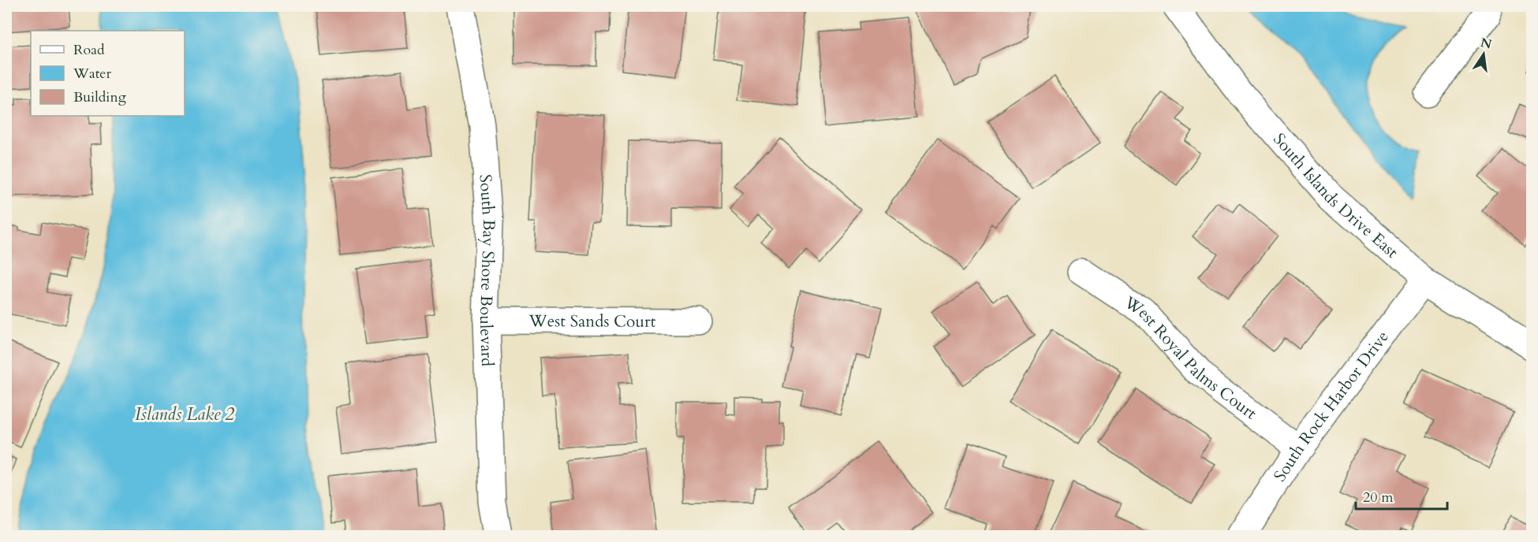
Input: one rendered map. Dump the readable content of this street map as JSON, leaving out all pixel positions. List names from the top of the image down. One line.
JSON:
{"streets":{"street":["South Islands Drive East","South Bay Shore Boulevard","West Sands Court","West Royal Palms Court","South Rock Harbor Drive"]},"crossings":[["South Islands Drive East","South Rock Harbor Drive"],["South Bay Shore Boulevard","West Sands Court"],["West Royal Palms Court","South Rock Harbor Drive"]],"water":["Islands Lake 2"],"legend":["Road","Water","Building"],"scale_bar":"20 m","north":"top"}
